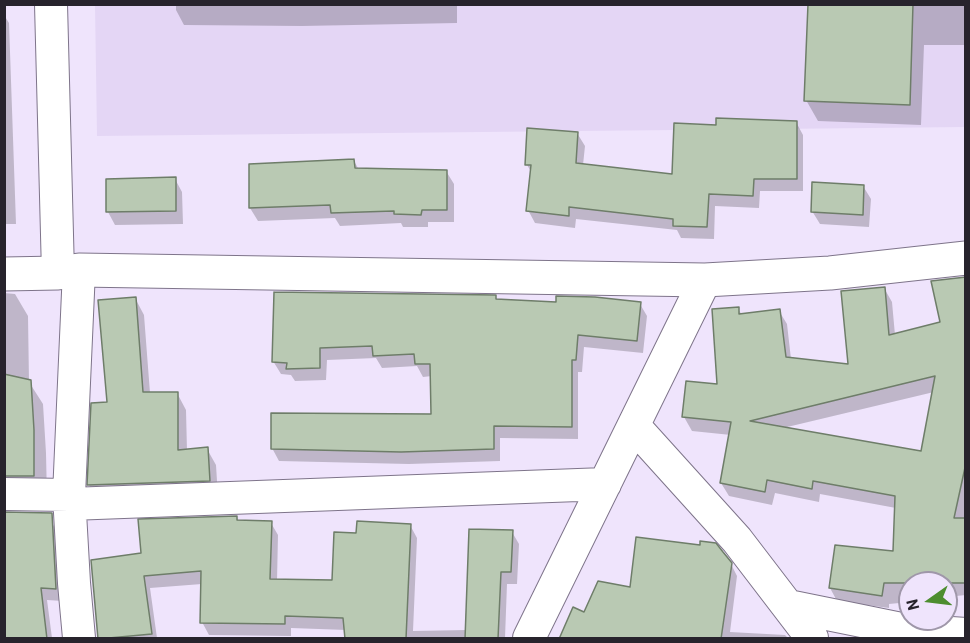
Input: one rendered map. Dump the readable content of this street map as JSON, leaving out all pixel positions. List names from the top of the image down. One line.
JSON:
{"north":"left"}
